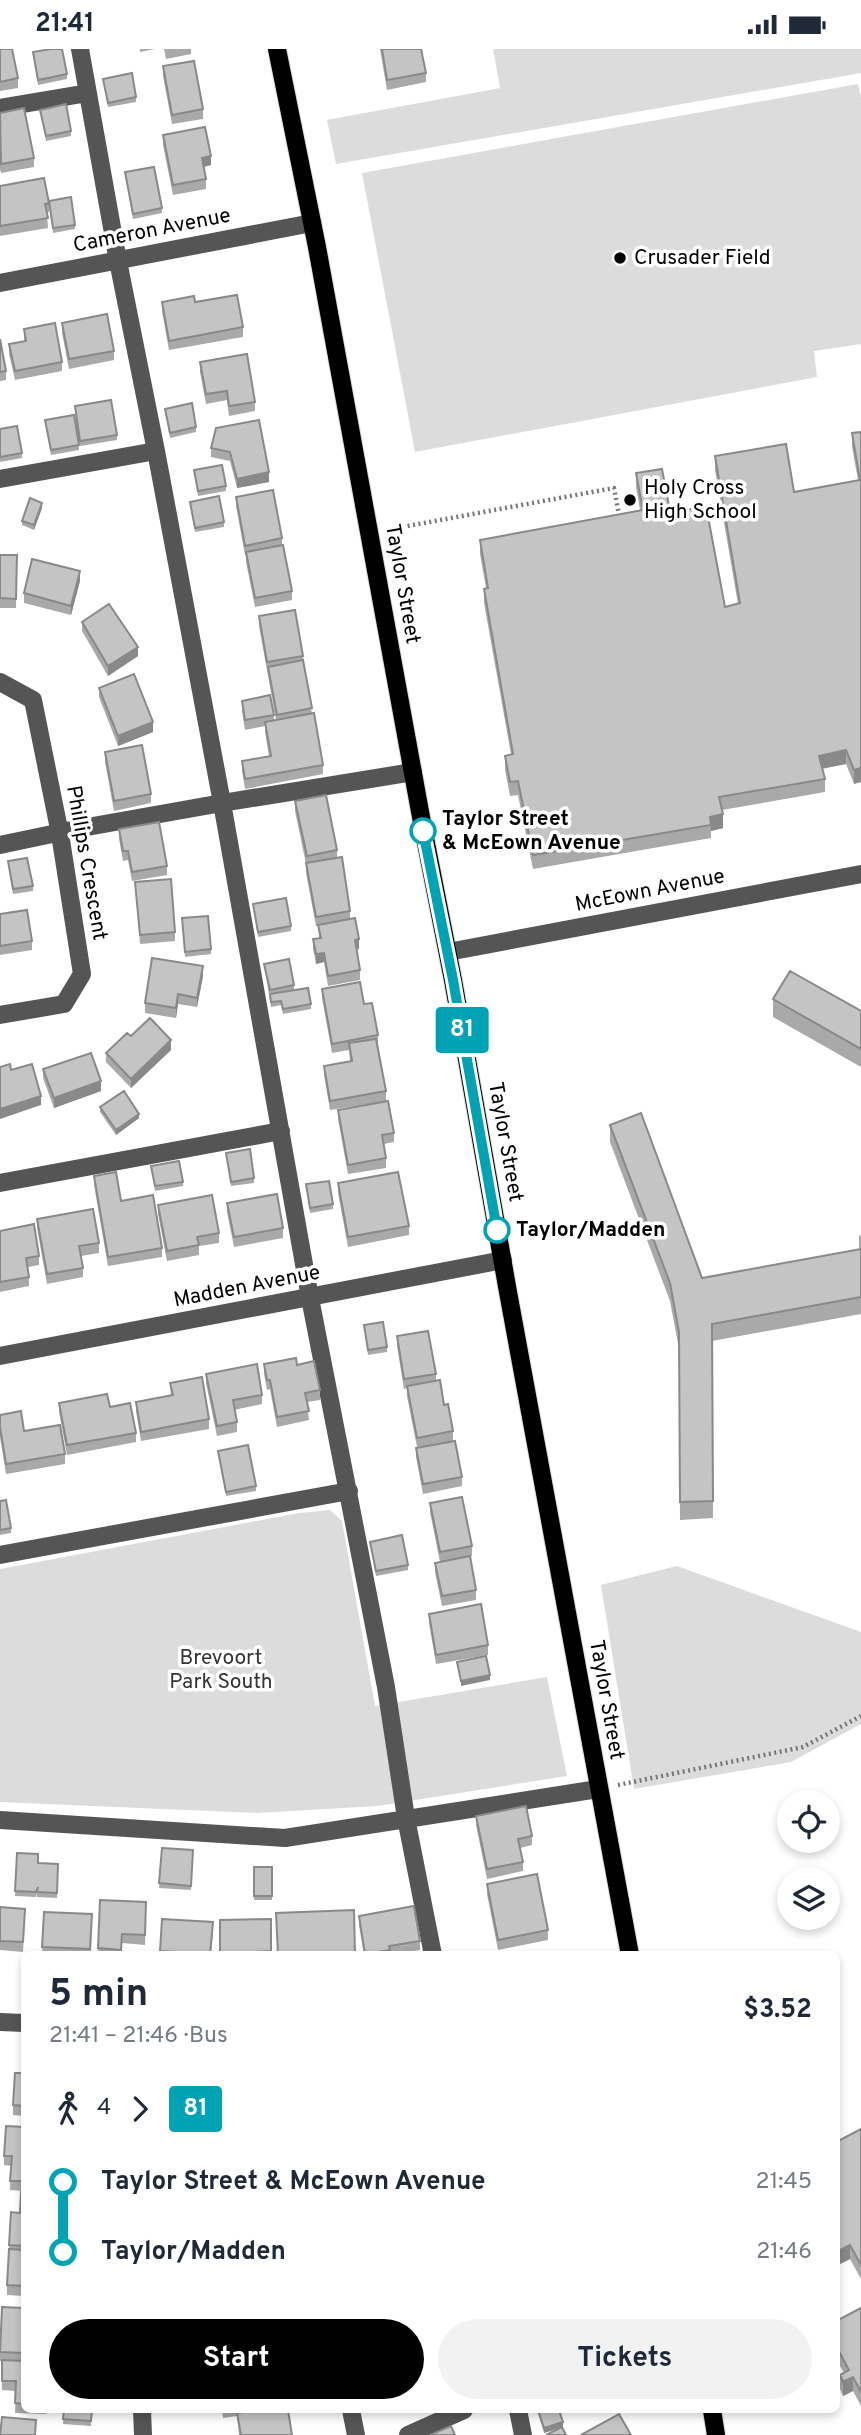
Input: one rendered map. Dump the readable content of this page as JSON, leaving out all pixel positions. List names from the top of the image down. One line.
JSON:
{"streets":{"main road":["Taylor Street"],"street":["Cameron Avenue","Phillips Crescent","McEown Avenue","Madden Avenue"]},"crossings":[["Cameron Avenue","Taylor Street"],["Taylor Street","McEown Avenue"],["Taylor Street","Madden Avenue"]],"parks":["Brevoort Park South"],"places":["Crusader Field","Holy Cross High School","Taylor Street & McEown Avenue","Taylor/Madden"],"lines":["bus line 81"],"page":{"status":"21:41","on_map":"81","heading":["5 min","21:41 – 21:46 · Bus","$3.52"],"legs":["4","81"],"list":[{"name":"Taylor Street & McEown Avenue","value":"21:45"},{"name":"Taylor/Madden","value":"21:46"}],"buttons":["Start","Tickets"]}}
